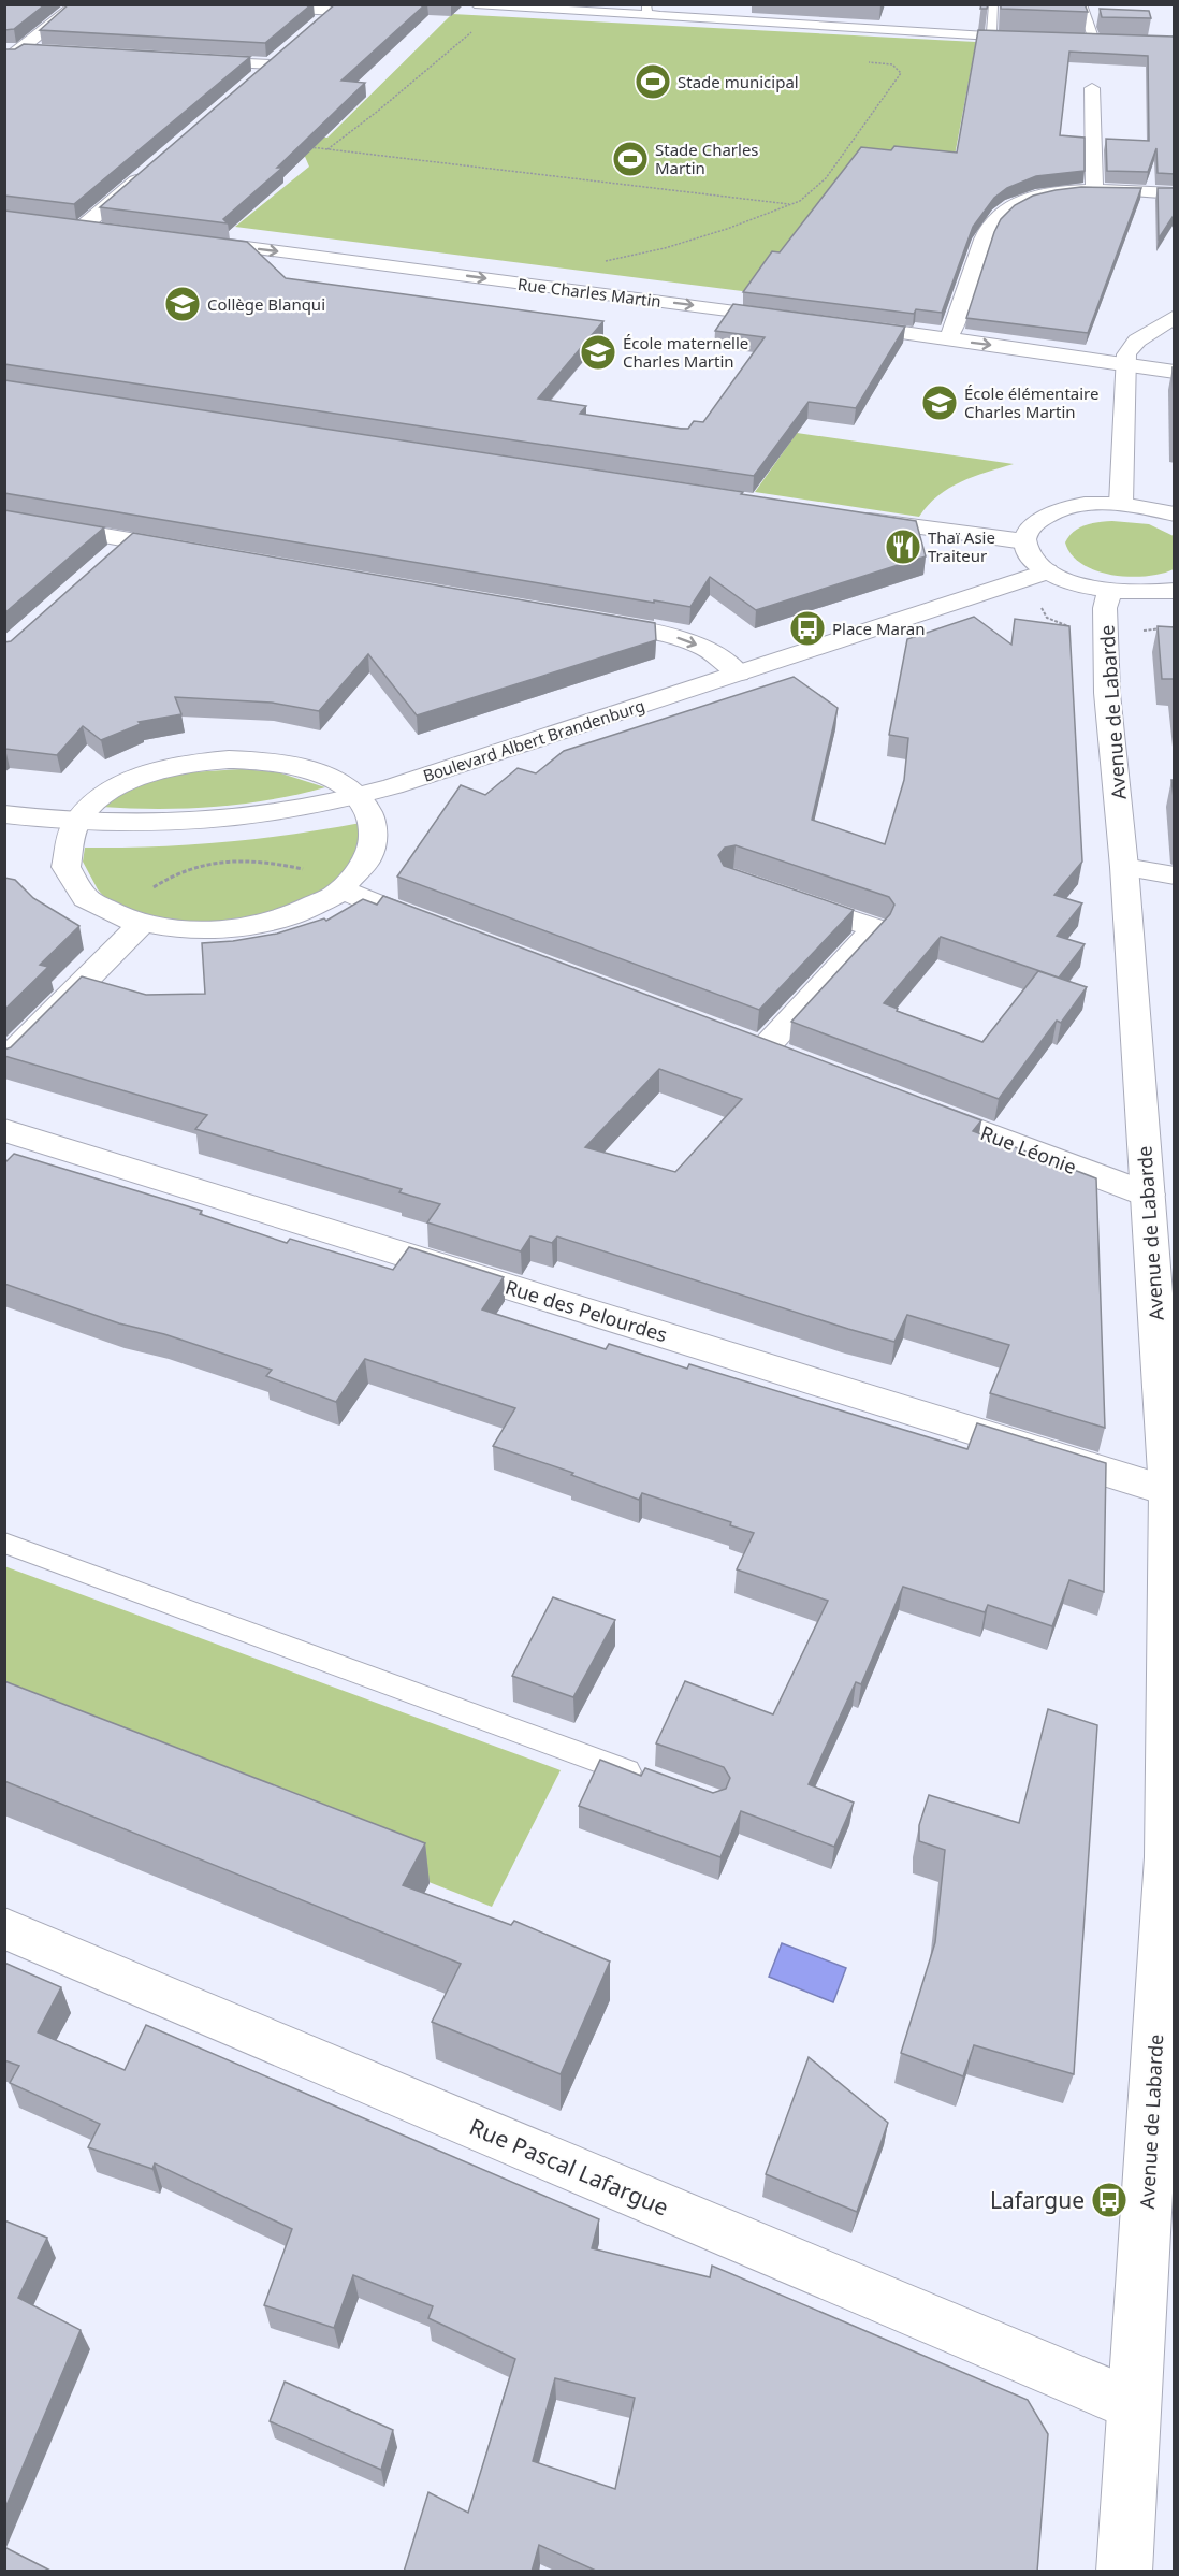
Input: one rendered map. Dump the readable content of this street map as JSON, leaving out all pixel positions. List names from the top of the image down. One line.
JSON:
{"streets":{"street":["Rue Charles Martin","Avenue de Labarde","Boulevard Albert Brandenburg","Rue Léonie","Rue des Pelourdes","Rue Pascal Lafargue"]},"crossings":[["Avenue de Labarde","Rue Léonie"],["Avenue de Labarde","Rue des Pelourdes"],["Avenue de Labarde","Rue Pascal Lafargue"]],"one_way":["Rue Charles Martin"],"places":{"sports":["Stade municipal","Stade Charles Martin"],"school or university":["Collège Blanqui","École maternelle Charles Martin","École élémentaire Charles Martin"],"restaurant":["Thaï Asie Traiteur"],"bus stop":["Place Maran","Lafargue"]}}
